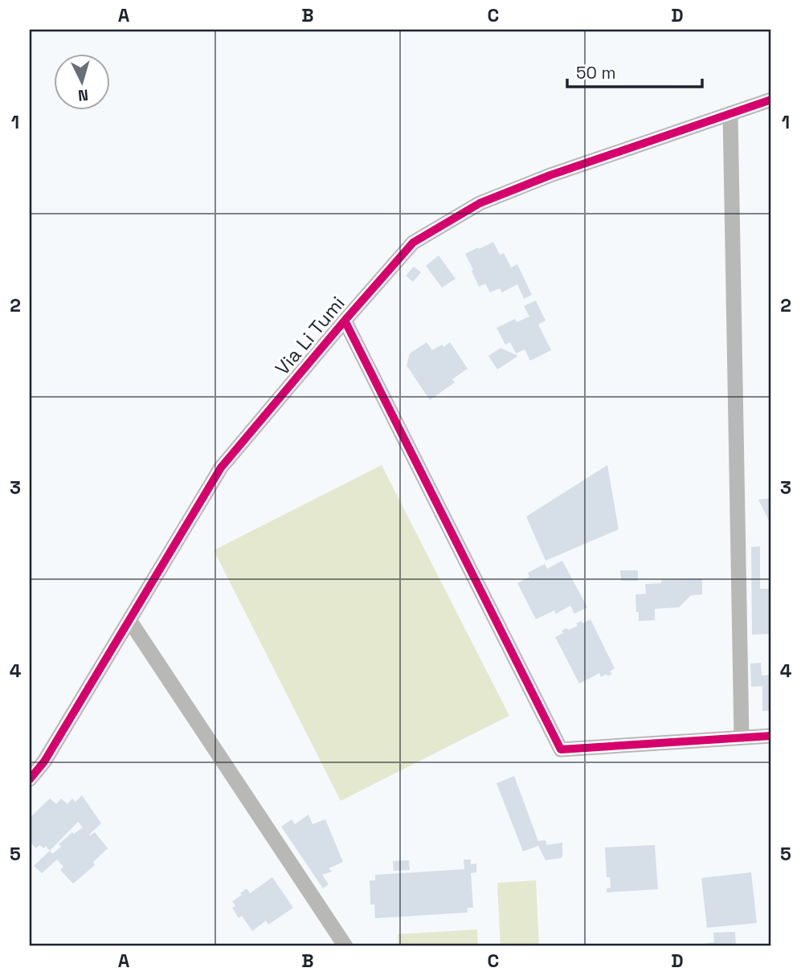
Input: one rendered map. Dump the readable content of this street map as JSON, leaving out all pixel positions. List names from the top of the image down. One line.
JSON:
{"streets":{"street":["Via Li Tumi"]},"scale_bar":"50 m","north":"bottom","grid":{"columns":["A","B","C","D"],"rows":["1","2","3","4","5"]}}
